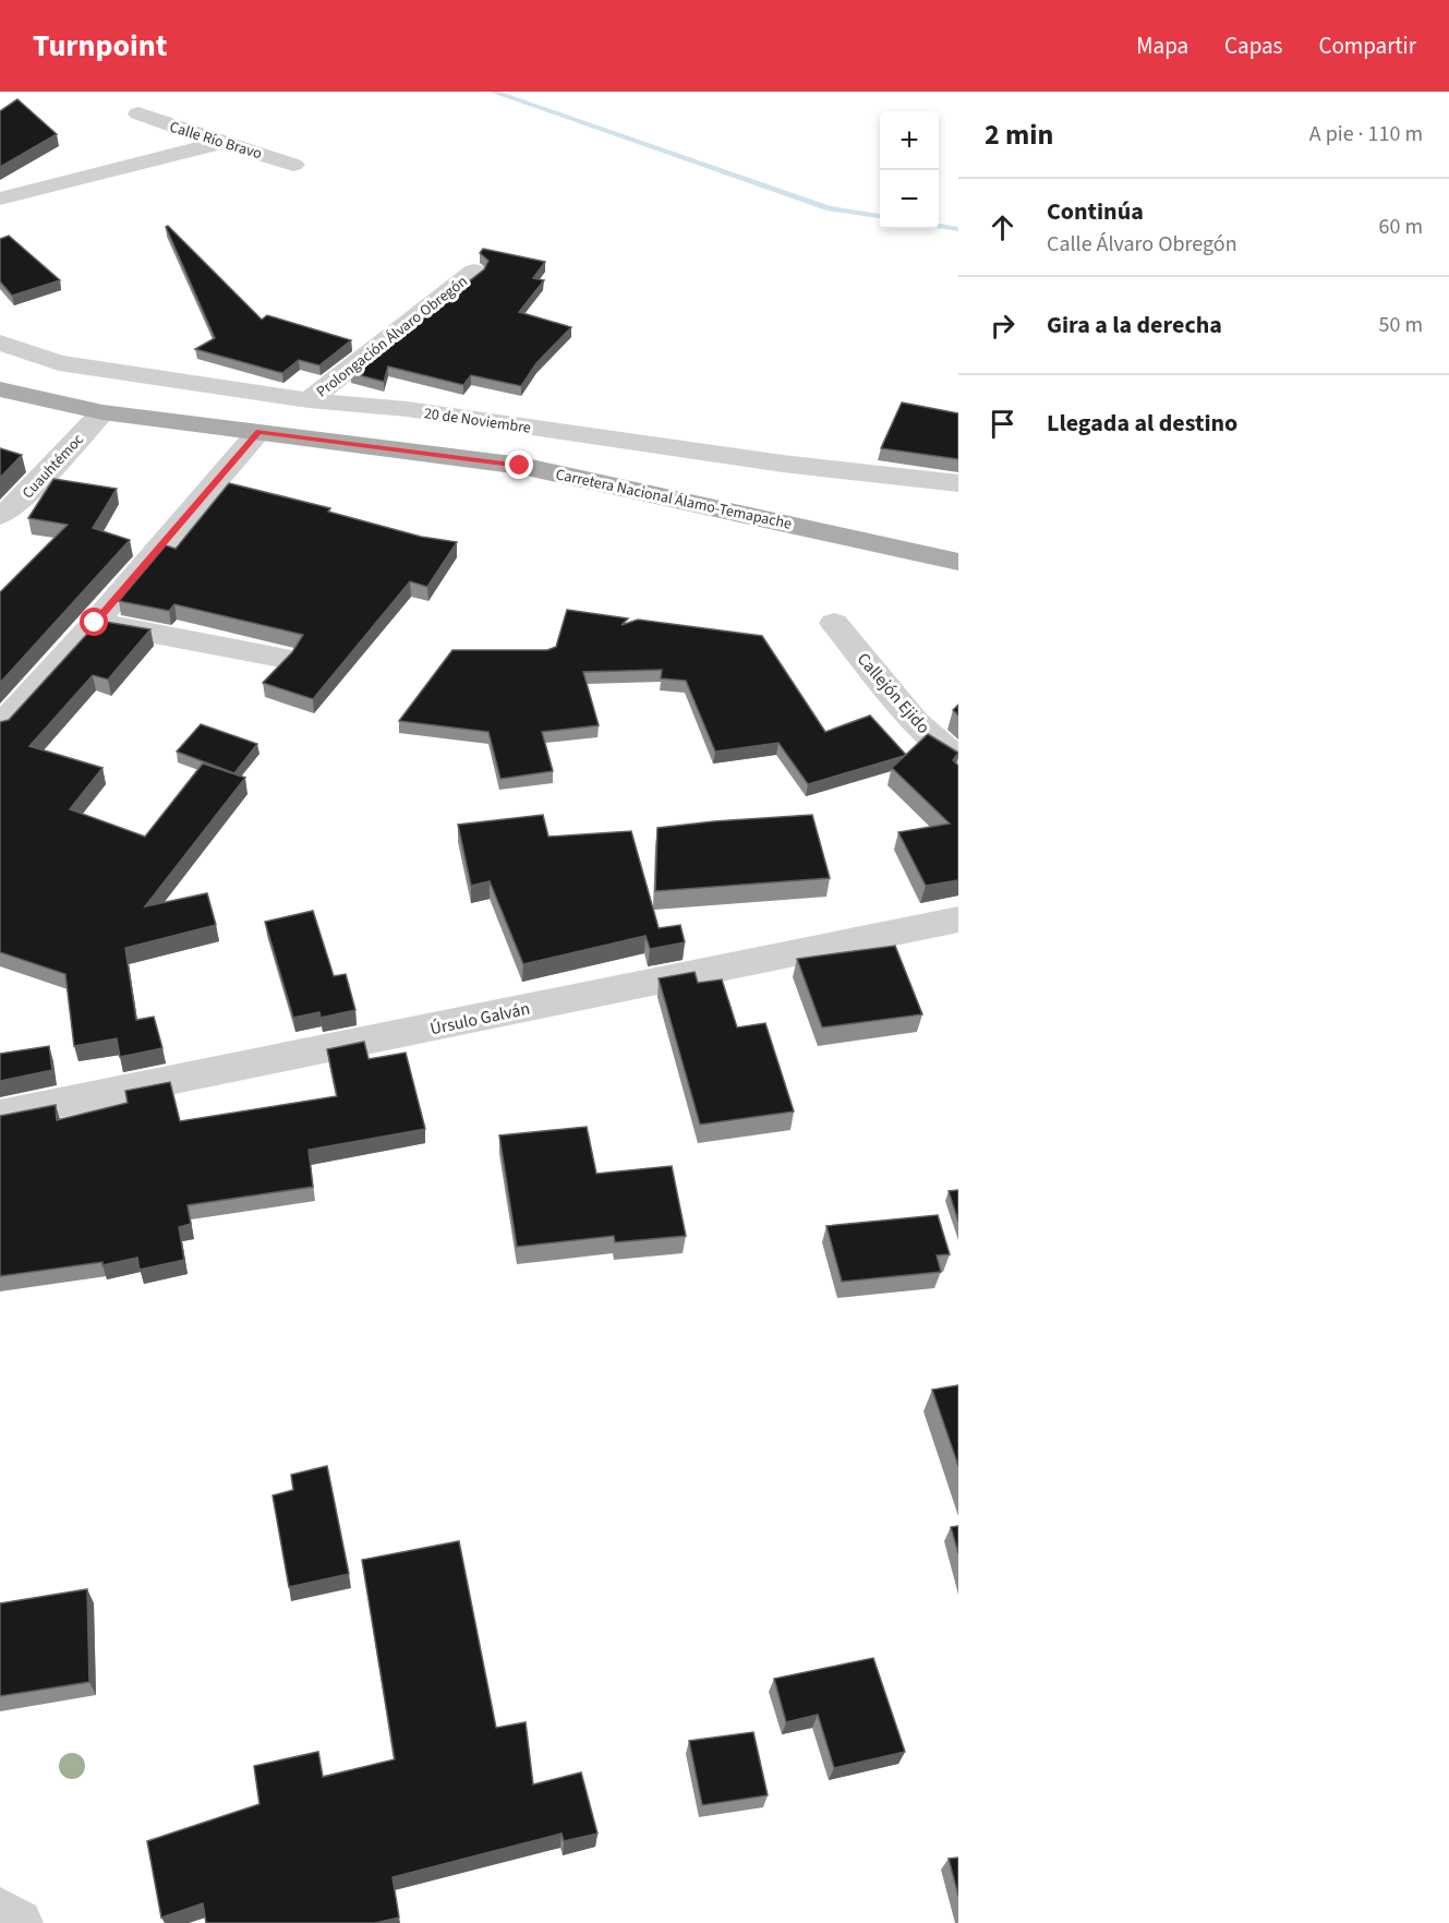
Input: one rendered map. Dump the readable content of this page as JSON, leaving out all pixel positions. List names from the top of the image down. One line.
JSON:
{"streets":{"main road":["Carretera Nacional Álamo-Temapache"],"street":["Calle Río Bravo","Prolongación Álvaro Obregón","20 de Noviembre","Cuauhtémoc","Callejón Ejido","Úrsulo Galván"]},"crossings":[["Prolongación Álvaro Obregón","20 de Noviembre"],["Cuauhtémoc","Carretera Nacional Álamo-Temapache"]],"page":{"header":"Turnpoint","nav":["Mapa","Capas","Compartir"],"heading":["2 min","A pie · 110 m"],"map_buttons":["+","−"],"list":[["Continúa","Calle Álvaro Obregón","60 m"],["Gira a la derecha","50 m"],"Llegada al destino"]}}
